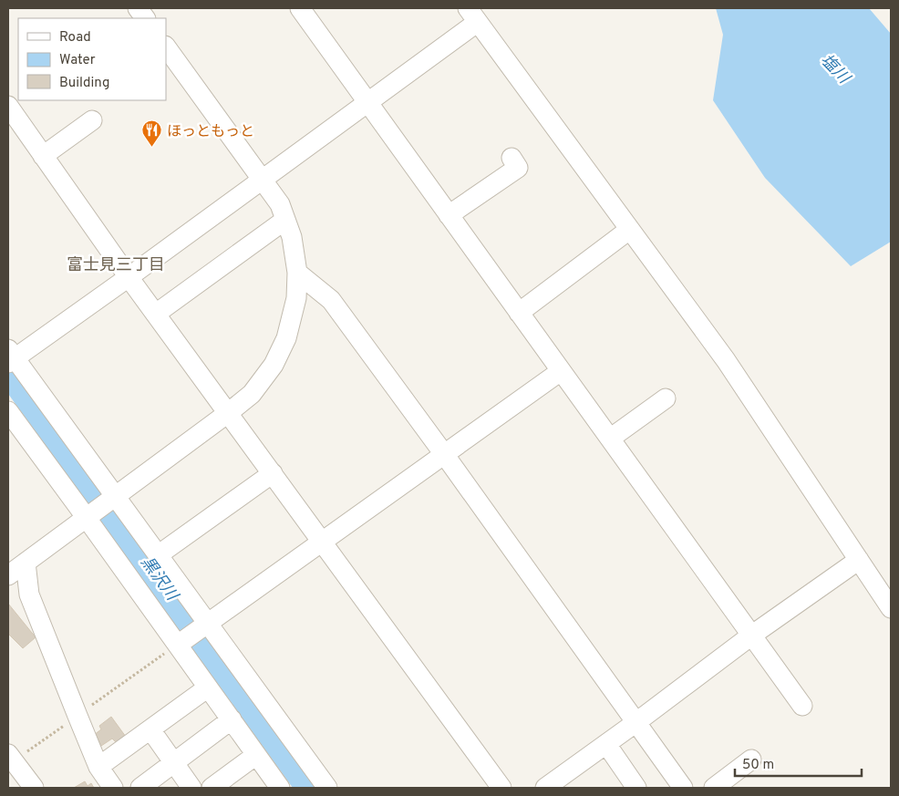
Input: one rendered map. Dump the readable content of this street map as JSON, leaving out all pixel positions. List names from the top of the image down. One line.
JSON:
{"districts":["富士見三丁目"],"water":["塩川","黒沢川"],"places":{"restaurant":["ほっともっと"]},"legend":["Road","Water","Building"],"scale_bar":"50 m"}
